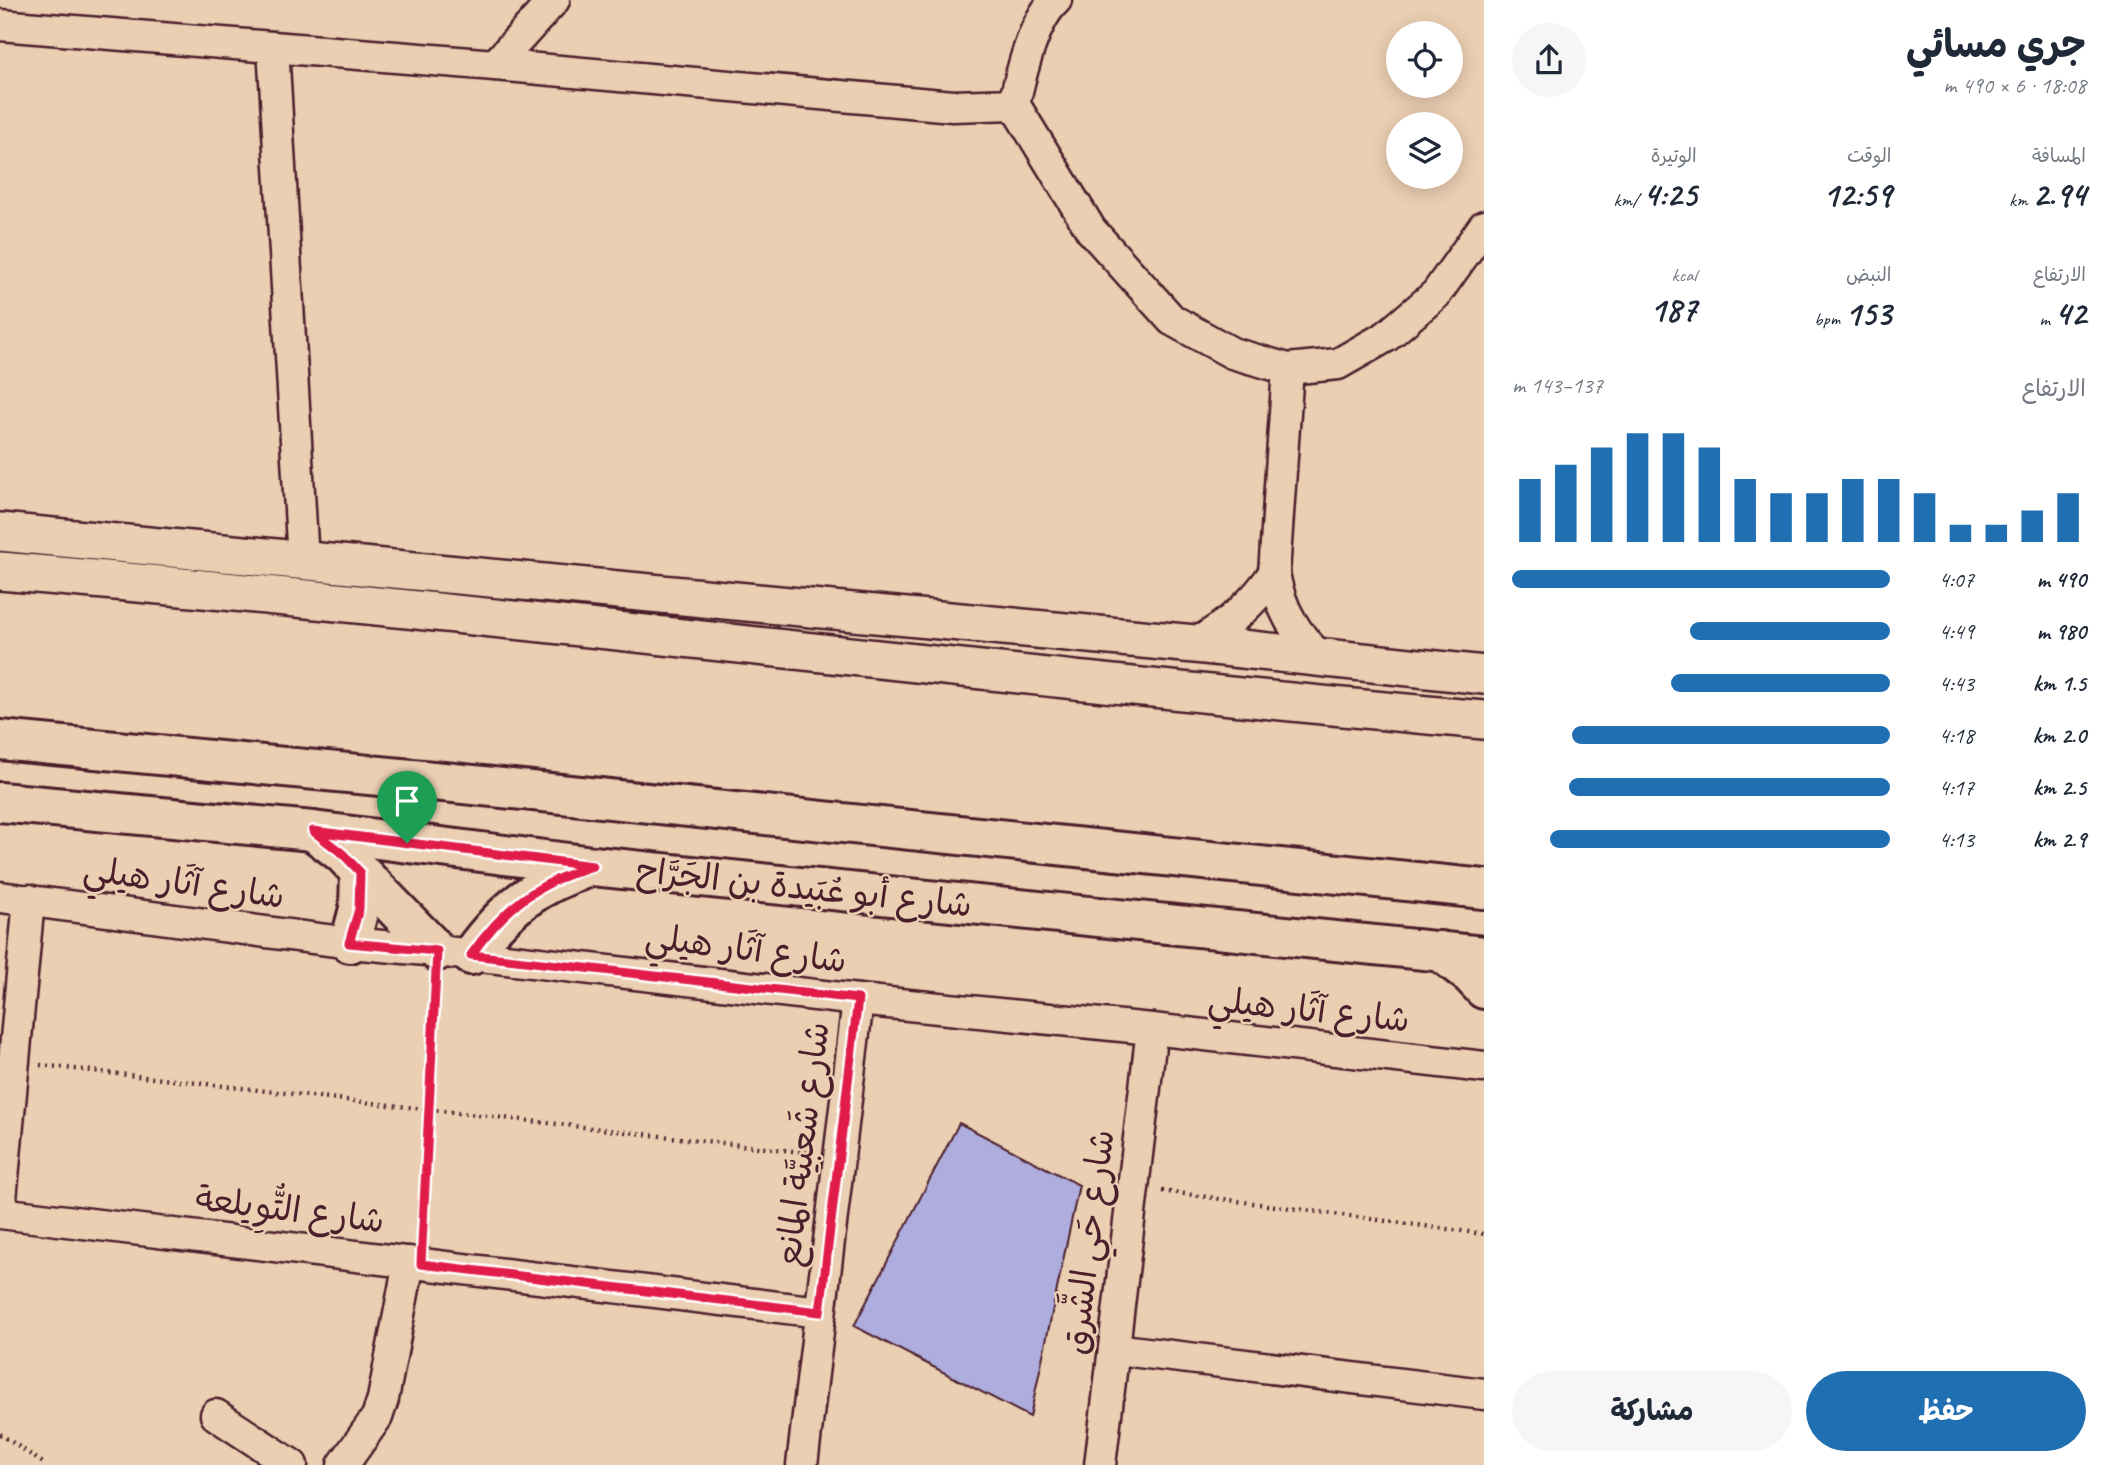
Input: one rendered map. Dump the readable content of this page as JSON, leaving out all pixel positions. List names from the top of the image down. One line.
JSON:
{"streets":{"main road":["شارع أبو عُبَيدة بن الجَرَّاح"],"street":["شارع آثَار هيلي","شارع شَعبيَّة المانع","شارع التُّوِيلعة","شارع حَي الشَّرق"]},"crossings":[["شارع آثَار هيلي","شارع شَعبيَّة المانع"],["شارع آثَار هيلي","شارع حَي الشَّرق"],["شارع شَعبيَّة المانع","شارع التُّوِيلعة"]],"page":{"heading":["جري مسائي","18:08 · 6 × 490 m"],"stats":[["المسافة","2.94 km"],["الوقت","12:59"],["الوتيرة","4:25 /km"],["الارتفاع","42 m"],["النبض","153 bpm"],["kcal","187"]],"chart":["الارتفاع","137–143 m"],"list":[{"name":"490 m","note":"4:07"},{"name":"980 m","note":"4:49"},{"name":"1.5 km","note":"4:43"},{"name":"2.0 km","note":"4:18"},{"name":"2.5 km","note":"4:17"},{"name":"2.9 km","note":"4:13"}],"buttons":["حفظ","مشاركة"]}}
